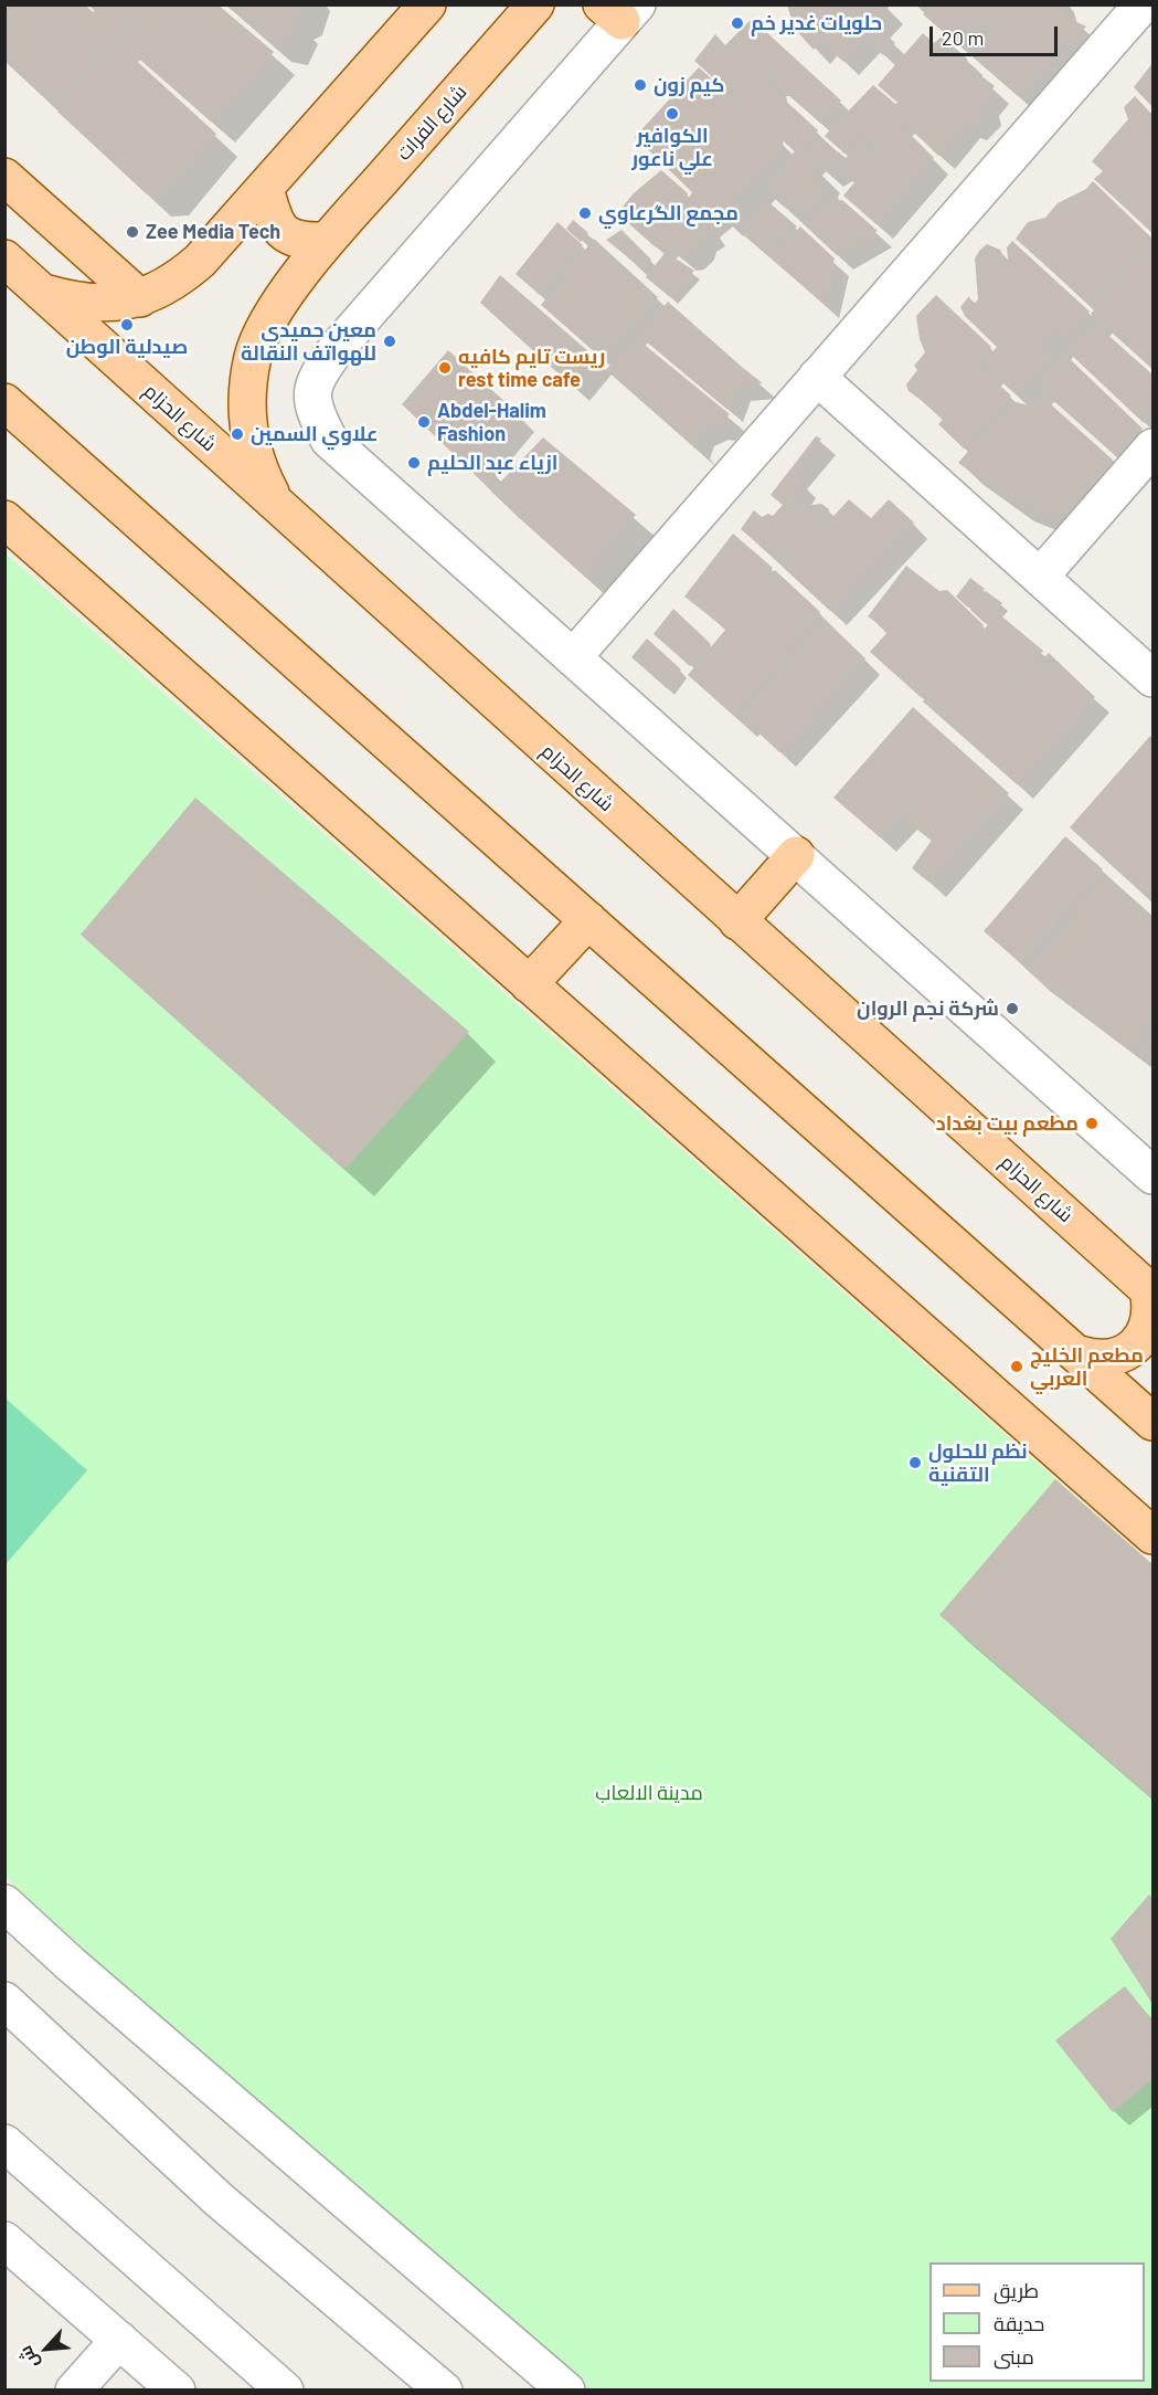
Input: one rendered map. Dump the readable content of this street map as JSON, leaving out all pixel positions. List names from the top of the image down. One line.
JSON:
{"streets":{"main road":["شارع الفرات","شارع الحزام"]},"crossings":[["شارع الفرات","شارع الحزام"]],"parks":["مدينة الالعاب"],"places":["حلويات غدير خم","كيم زون","الكوافير علي ناعور","مجمع الگرعاوي","Zee Media Tech","صيدلية الوطن","معين حميدي للهواتف النقالة","ريست تايم كافيه rest time cafe","Abdel-Halim Fashion","علاوي السمين","ازياء عبد الحليم","شركة نجم الروان","مطعم بيت بغداد","مطعم الخليج العربي","نظم للحلول التقنية"],"legend":["طريق","حديقة","مبنى"],"scale_bar":"20 m","north":"bottom left"}
